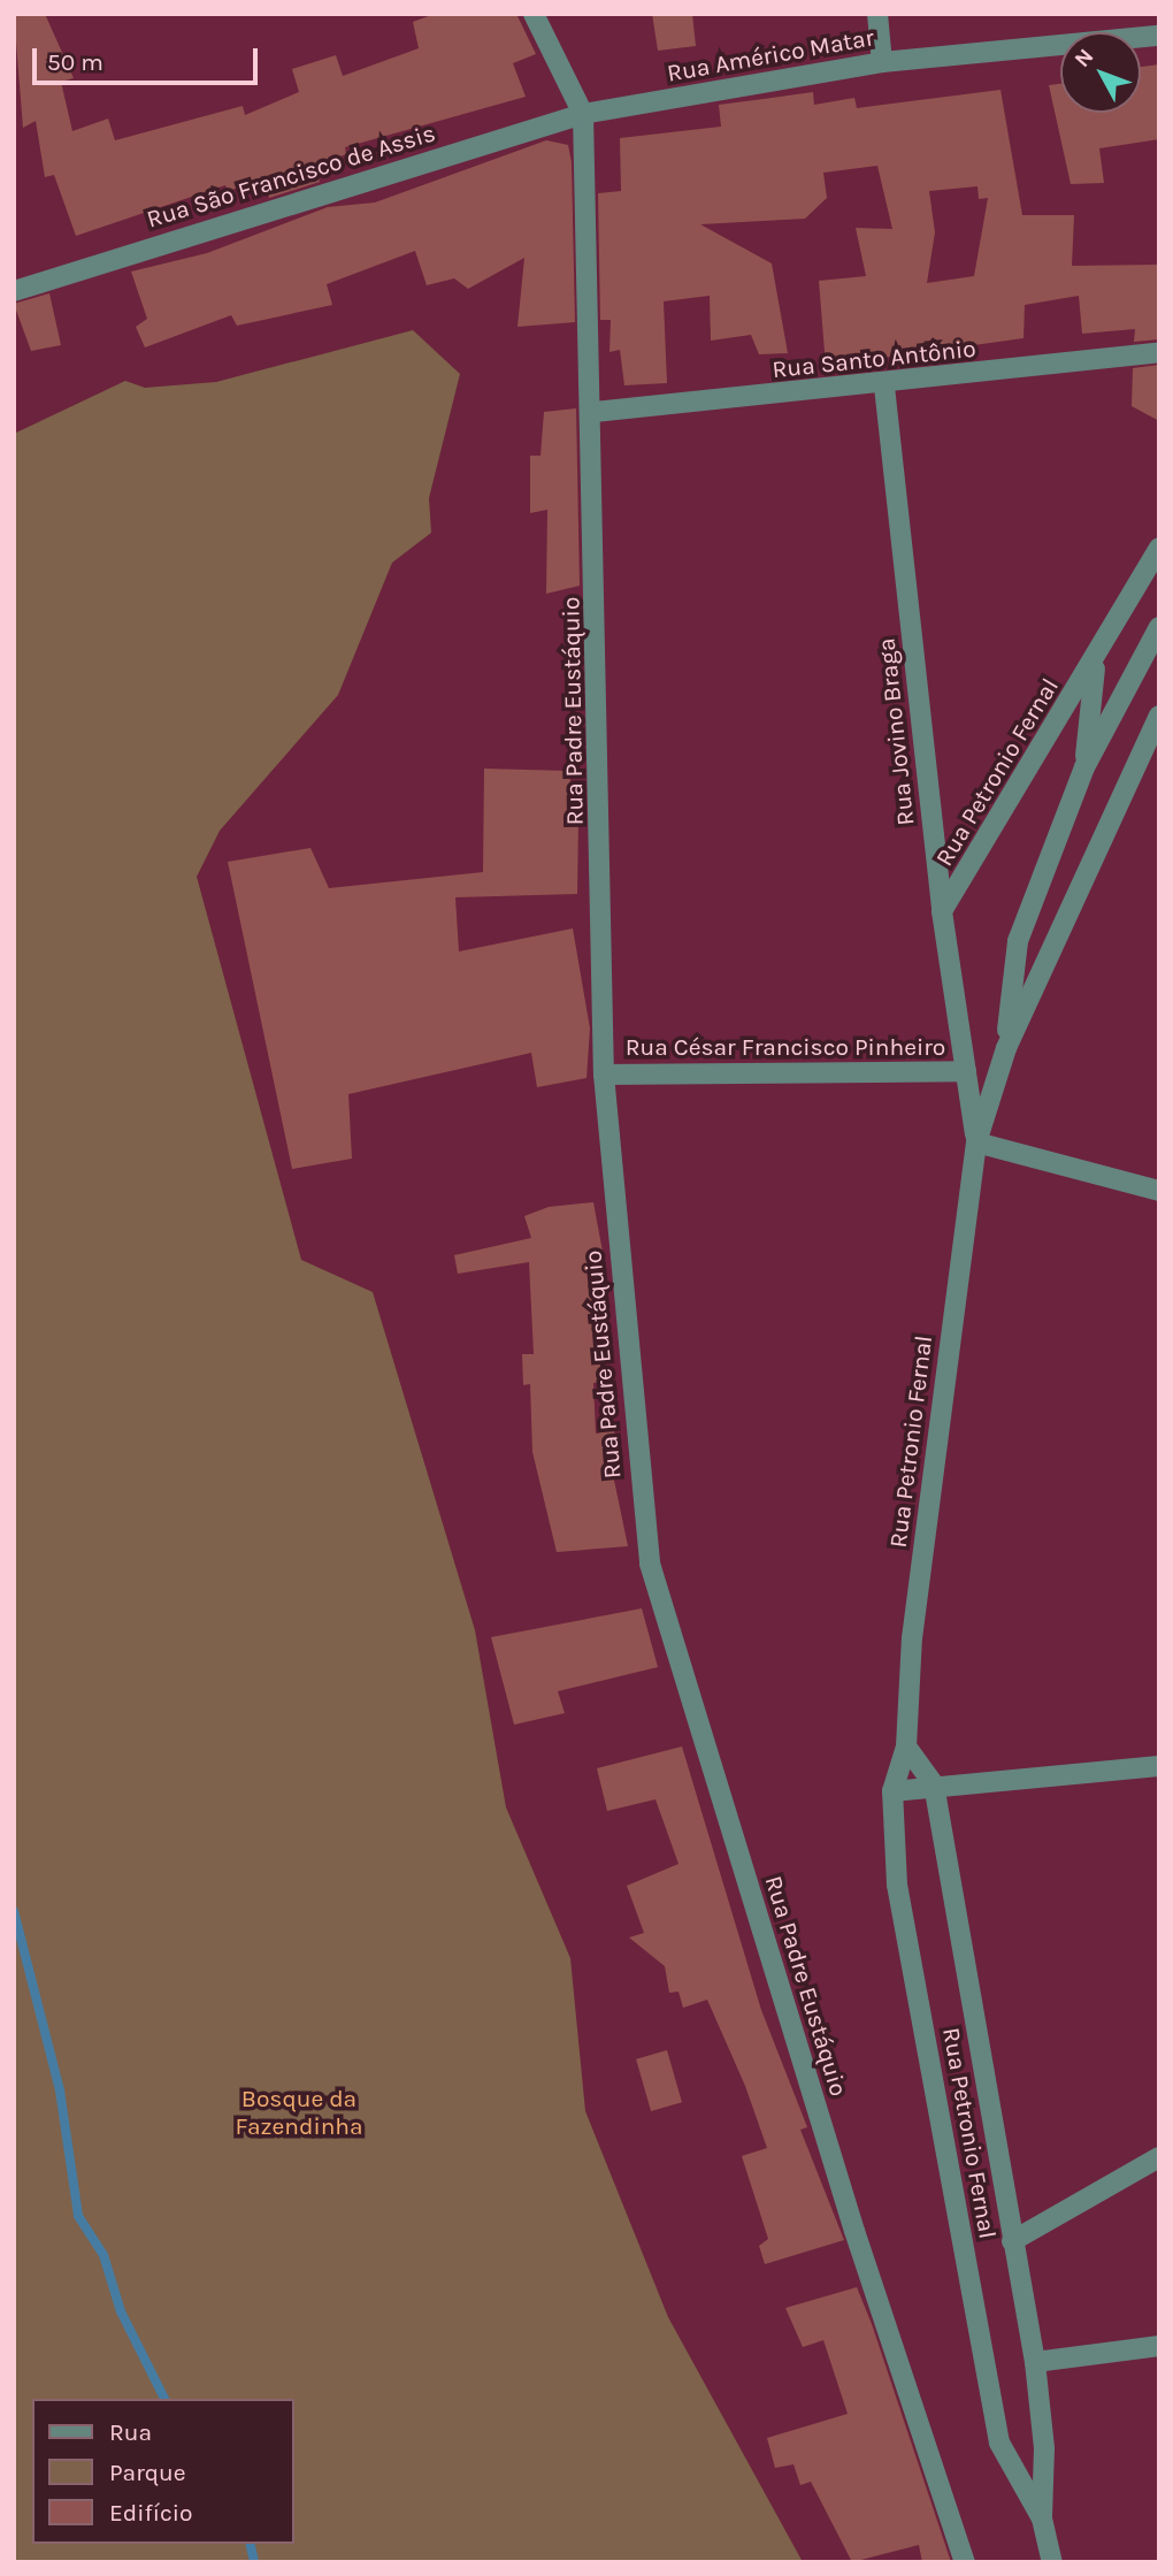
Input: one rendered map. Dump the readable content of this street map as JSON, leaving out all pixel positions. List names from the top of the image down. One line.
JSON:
{"streets":{"street":["Rua Américo Matar","Rua São Francisco de Assis","Rua Santo Antônio","Rua Padre Eustáquio","Rua Jovino Braga","Rua Petronio Fernal","Rua César Francisco Pinheiro"]},"crossings":[["Rua Américo Matar","Rua São Francisco de Assis"],["Rua Américo Matar","Rua Padre Eustáquio"],["Rua São Francisco de Assis","Rua Padre Eustáquio"],["Rua Santo Antônio","Rua Padre Eustáquio"],["Rua Santo Antônio","Rua Jovino Braga"],["Rua Padre Eustáquio","Rua César Francisco Pinheiro"],["Rua Jovino Braga","Rua Petronio Fernal"],["Rua Jovino Braga","Rua César Francisco Pinheiro"],["Rua Petronio Fernal","Rua César Francisco Pinheiro"]],"parks":["Bosque da Fazendinha"],"legend":["Rua","Parque","Edifício"],"scale_bar":"50 m","north":"top left"}
